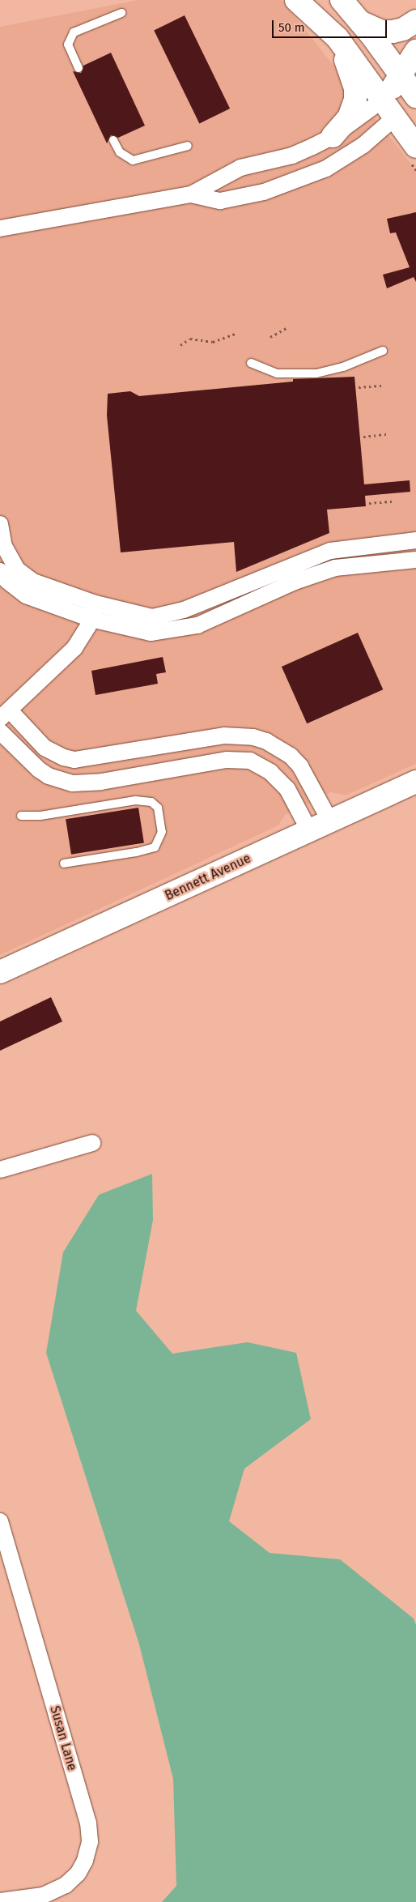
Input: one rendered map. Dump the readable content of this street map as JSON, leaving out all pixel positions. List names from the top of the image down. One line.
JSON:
{"streets":{"main road":["Bennett Avenue"],"street":["Susan Lane"]},"scale_bar":"50 m"}
